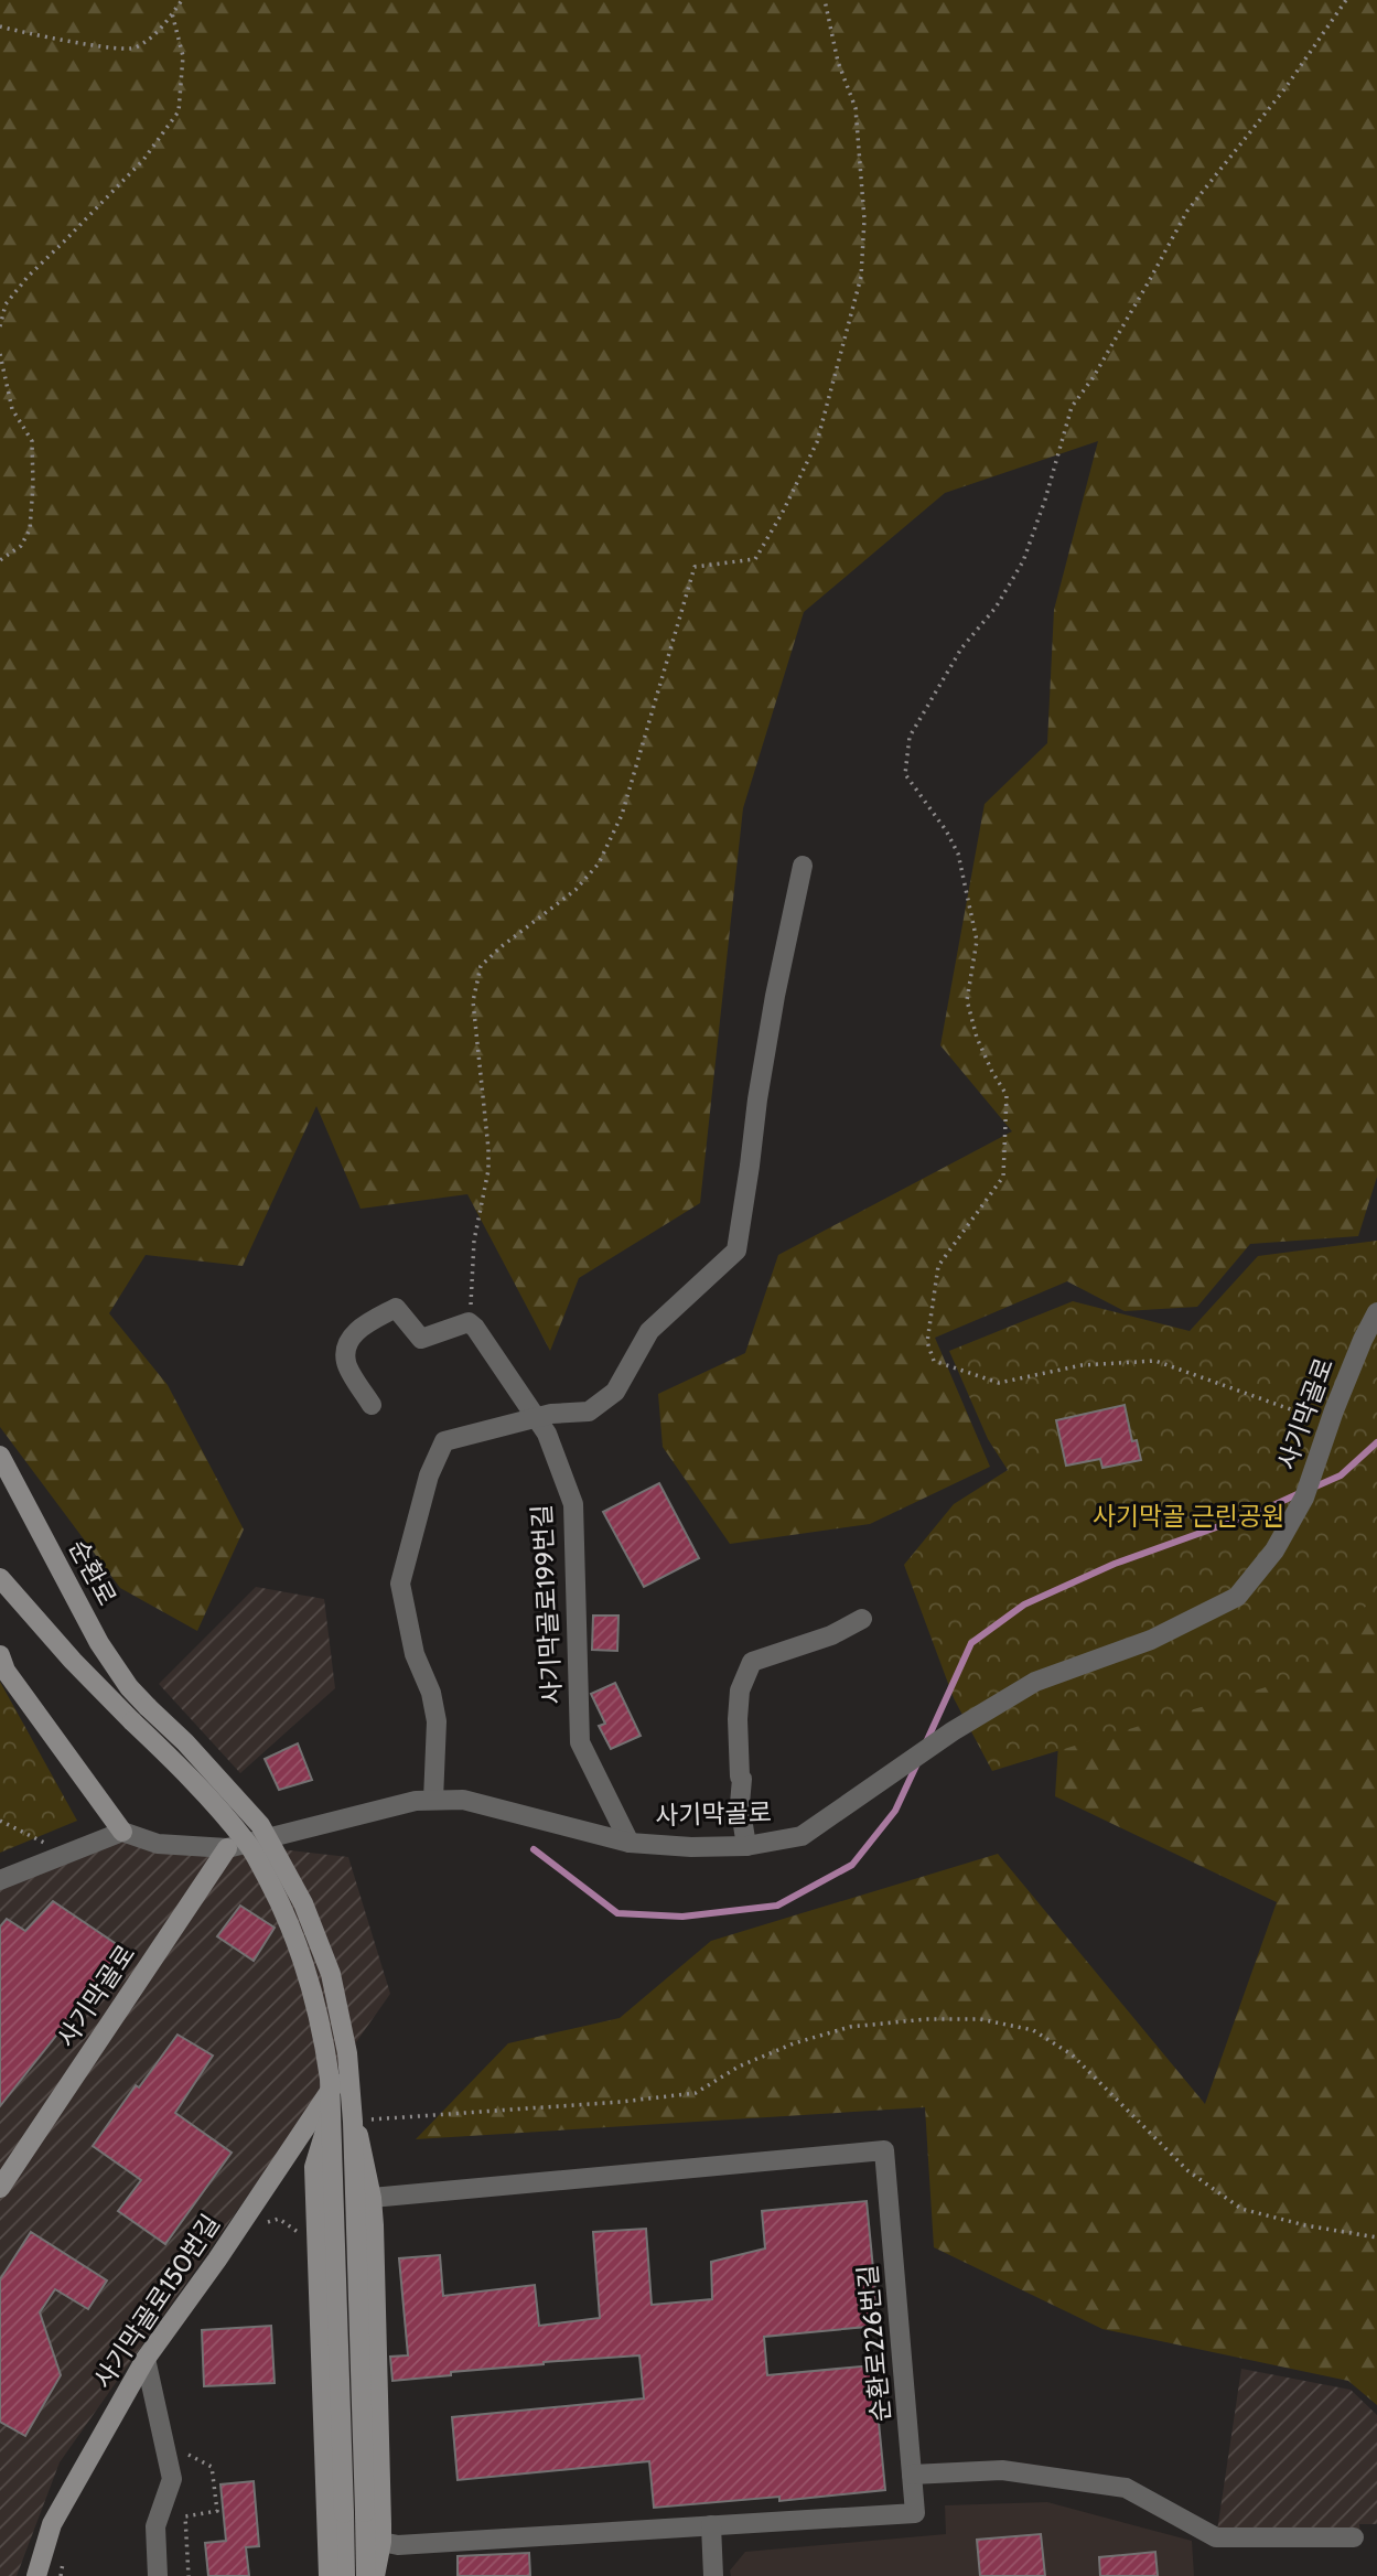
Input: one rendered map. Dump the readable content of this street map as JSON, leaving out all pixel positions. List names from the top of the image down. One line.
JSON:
{"streets":{"main road":["사기막골로","순환로","사기막골로150번길"],"street":["사기막골로199번길","순환로226번길"]},"crossings":[["사기막골로","사기막골로199번길"]],"parks":["사기막골 근린공원"]}
